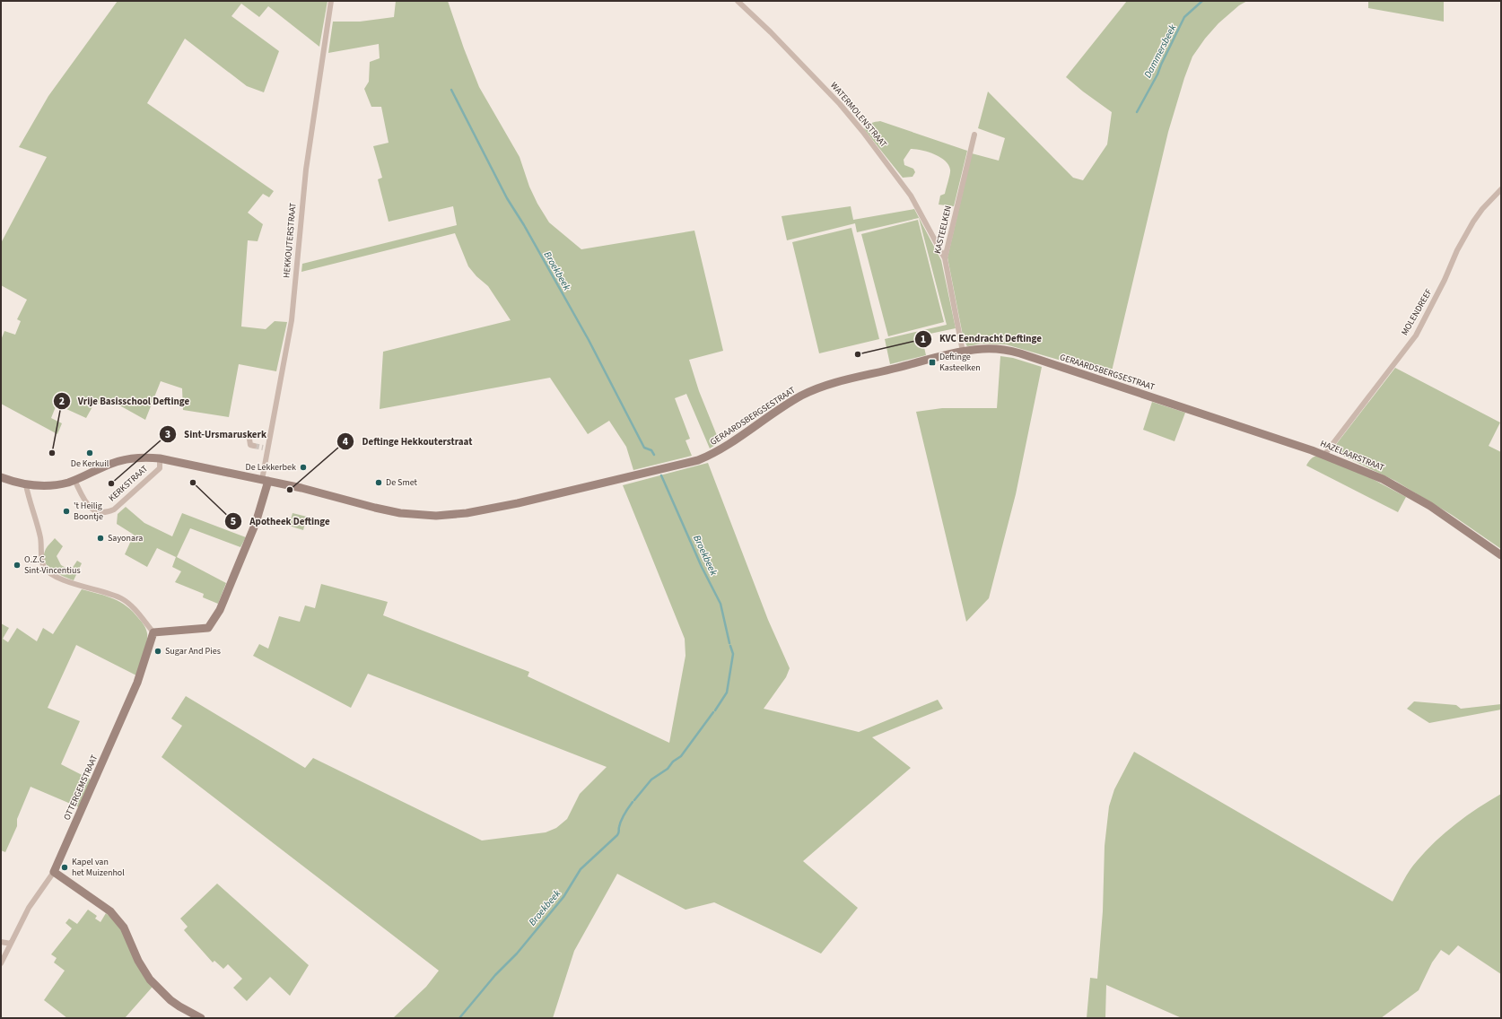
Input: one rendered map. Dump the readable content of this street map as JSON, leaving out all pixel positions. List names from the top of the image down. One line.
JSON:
{"streets":{"street":["WATERMOLENSTRAAT","KASTEELKEN","HEKKOUTERSTRAAT","MOLENDREEF","GERAARDSBERGSESTRAAT","HAZELAARSTRAAT","KERKSTRAAT","OTTERGEMSTRAAT"]},"crossings":[["WATERMOLENSTRAAT","KASTEELKEN"],["KASTEELKEN","GERAARDSBERGSESTRAAT"],["HEKKOUTERSTRAAT","GERAARDSBERGSESTRAAT"],["HEKKOUTERSTRAAT","KERKSTRAAT"],["MOLENDREEF","HAZELAARSTRAAT"],["GERAARDSBERGSESTRAAT","HAZELAARSTRAAT"],["GERAARDSBERGSESTRAAT","KERKSTRAAT"]],"water":["Dammersbeek","Broekbeek"],"places":{"other":["KVC Eendracht Deftinge","Vrije Basisschool Deftinge","De Kerkuil","De Lekkerbek","Apotheek Deftinge","De Smet","Sint-Ursmaruskerk","Deftinge Hekkouterstraat","'t Heilig Boontje","Sayonara","O.Z.C Sint-Vincentius","Sugar And Pies","Kapel van het Muizenhol"],"transit":["Deftinge Kasteelken"]}}
